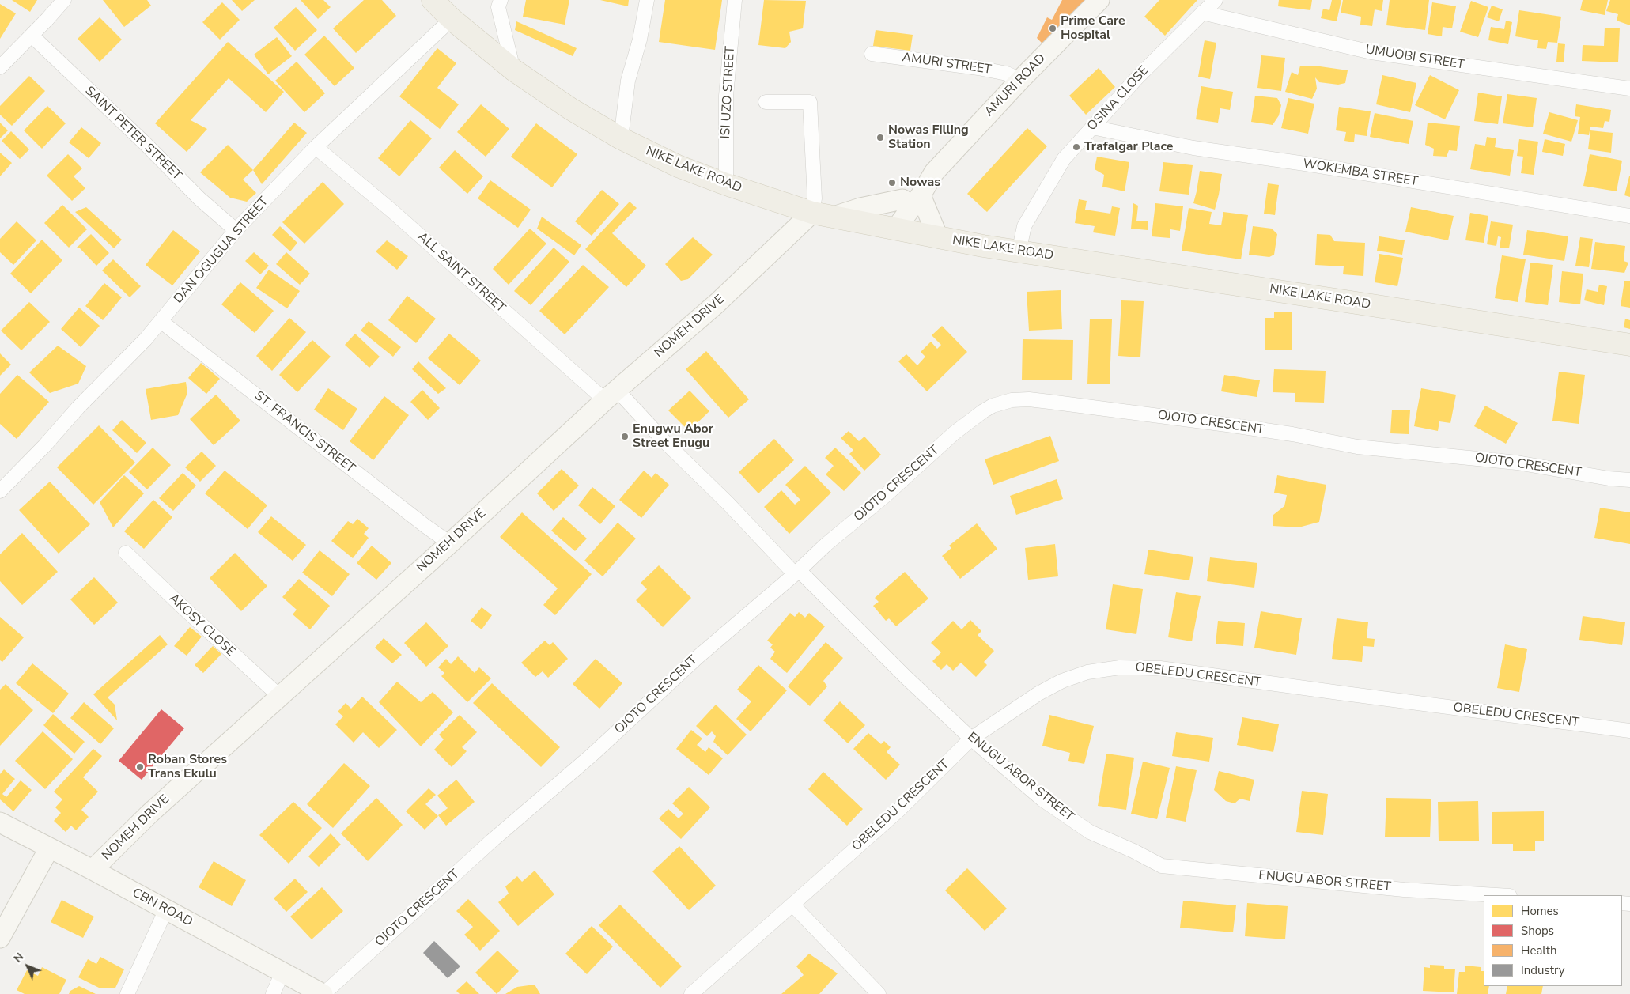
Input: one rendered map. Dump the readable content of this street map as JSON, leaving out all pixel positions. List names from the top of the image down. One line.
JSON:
{"streets":{"main road":["AMURI ROAD","NIKE LAKE ROAD","NOMEH DRIVE","CBN ROAD"],"street":["UMUOBI STREET","AMURI STREET","ISI UZO STREET","OSINA CLOSE","SAINT PETER STREET","WOKEMBA STREET","DAN OGUGUA STREET","ALL SAINT STREET","OJOTO CRESCENT","ST. FRANCIS STREET","AKOSY CLOSE","OBELEDU CRESCENT","ENUGU ABOR STREET"]},"crossings":[["UMUOBI STREET","OSINA CLOSE"],["AMURI STREET","AMURI ROAD"],["AMURI ROAD","NIKE LAKE ROAD"],["ISI UZO STREET","NIKE LAKE ROAD"],["OSINA CLOSE","NIKE LAKE ROAD"],["OSINA CLOSE","WOKEMBA STREET"],["SAINT PETER STREET","DAN OGUGUA STREET"],["NIKE LAKE ROAD","DAN OGUGUA STREET"],["NIKE LAKE ROAD","NOMEH DRIVE"],["DAN OGUGUA STREET","ALL SAINT STREET"],["DAN OGUGUA STREET","ST. FRANCIS STREET"],["ALL SAINT STREET","NOMEH DRIVE"],["ALL SAINT STREET","OJOTO CRESCENT"],["ALL SAINT STREET","ENUGU ABOR STREET"],["NOMEH DRIVE","ST. FRANCIS STREET"],["NOMEH DRIVE","AKOSY CLOSE"],["NOMEH DRIVE","CBN ROAD"],["OJOTO CRESCENT","ENUGU ABOR STREET"],["OJOTO CRESCENT","CBN ROAD"],["OBELEDU CRESCENT","ENUGU ABOR STREET"]],"places":["Prime Care Hospital","Nowas Filling Station","Trafalgar Place","Nowas","Enugwu Abor Street Enugu","Roban Stores Trans Ekulu"],"legend":["Homes","Shops","Health","Industry"],"north":"top left"}
